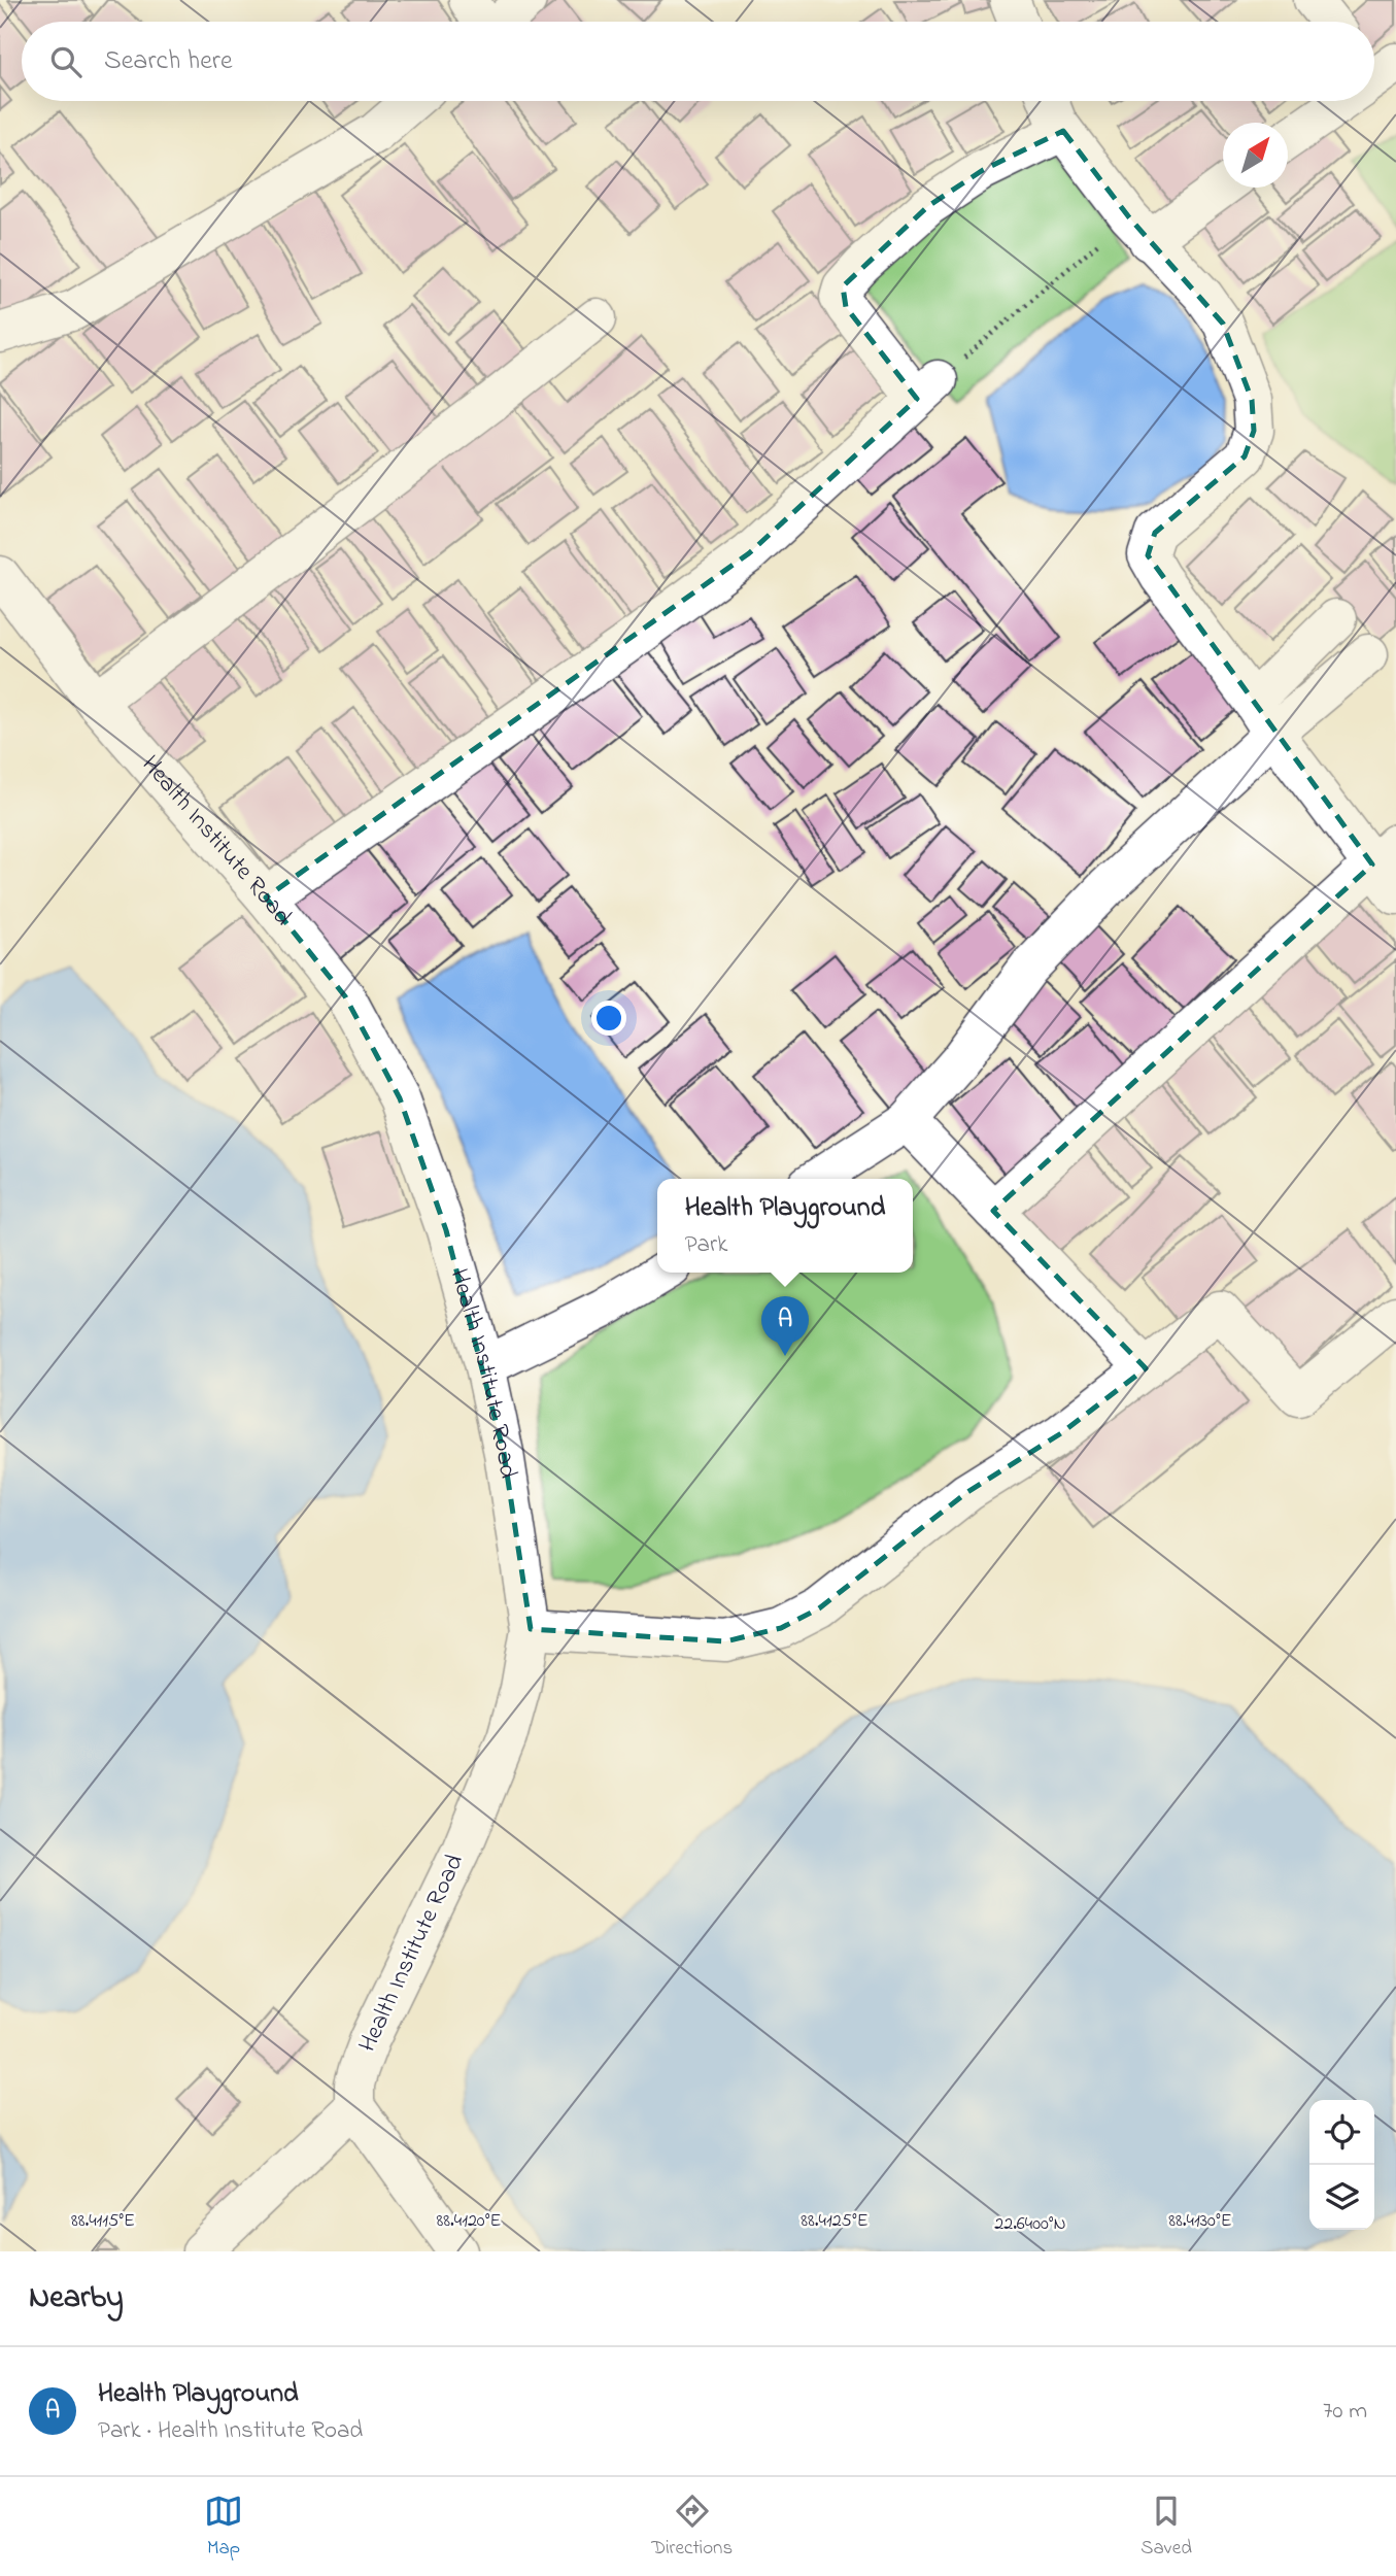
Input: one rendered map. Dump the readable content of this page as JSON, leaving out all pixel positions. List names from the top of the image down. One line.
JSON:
{"streets":{"street":["Health Institute Road"]},"north":"top right","page":{"search":"Search here","popup":["Health Playground","Park"],"pins":"A","heading":"Nearby","list":[{"mark":"A","name":"Health Playground","note":"Park · Health Institute Road","value":"70 m"}],"nav":["Map","Directions","Saved"]},"coordinates":["88.4115°E","88.4120°E","88.4125°E","88.4130°E","22.6400°N"]}
